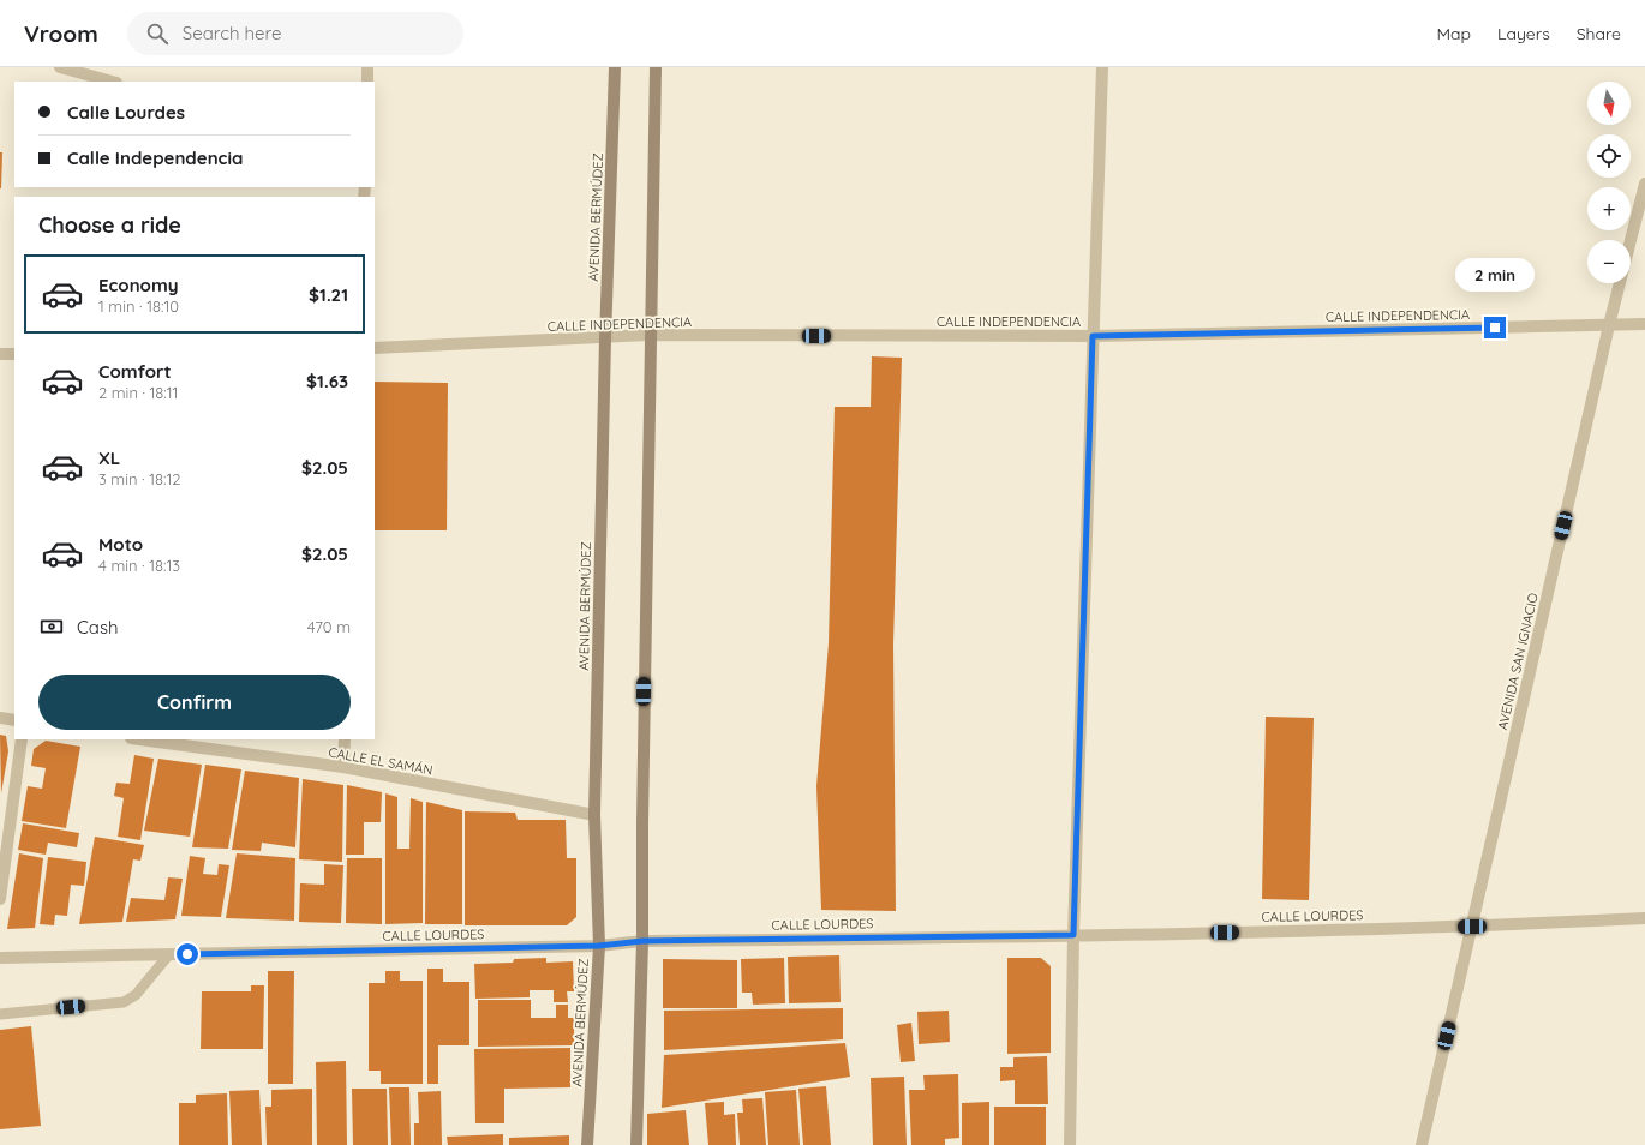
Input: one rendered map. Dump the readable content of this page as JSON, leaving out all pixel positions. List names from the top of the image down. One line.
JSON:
{"streets":{"street":["AVENIDA BERMÚDEZ","CALLE INDEPENDENCIA","AVENIDA SAN IGNACIO","CALLE EL SAMÁN","CALLE LOURDES"]},"crossings":[["AVENIDA BERMÚDEZ","CALLE INDEPENDENCIA"],["AVENIDA BERMÚDEZ","CALLE EL SAMÁN"],["AVENIDA BERMÚDEZ","CALLE LOURDES"],["CALLE INDEPENDENCIA","AVENIDA SAN IGNACIO"],["AVENIDA SAN IGNACIO","CALLE LOURDES"]],"north":"bottom","page":{"header":"Vroom","search":"Search here","nav":["Map","Layers","Share"],"map_buttons":["+","−"],"banner":["Calle Lourdes","Calle Independencia"],"heading":"Choose a ride","list":[{"name":"Economy","note":"1 min · 18:10","value":"$1.21"},{"name":"Comfort","note":"2 min · 18:11","value":"$1.63"},{"name":"XL","note":"3 min · 18:12","value":"$2.05"},{"name":"Moto","note":"4 min · 18:13","value":"$2.05"}],"bubble":"2 min","pay":["Cash","470 m"],"buttons":"Confirm"}}
